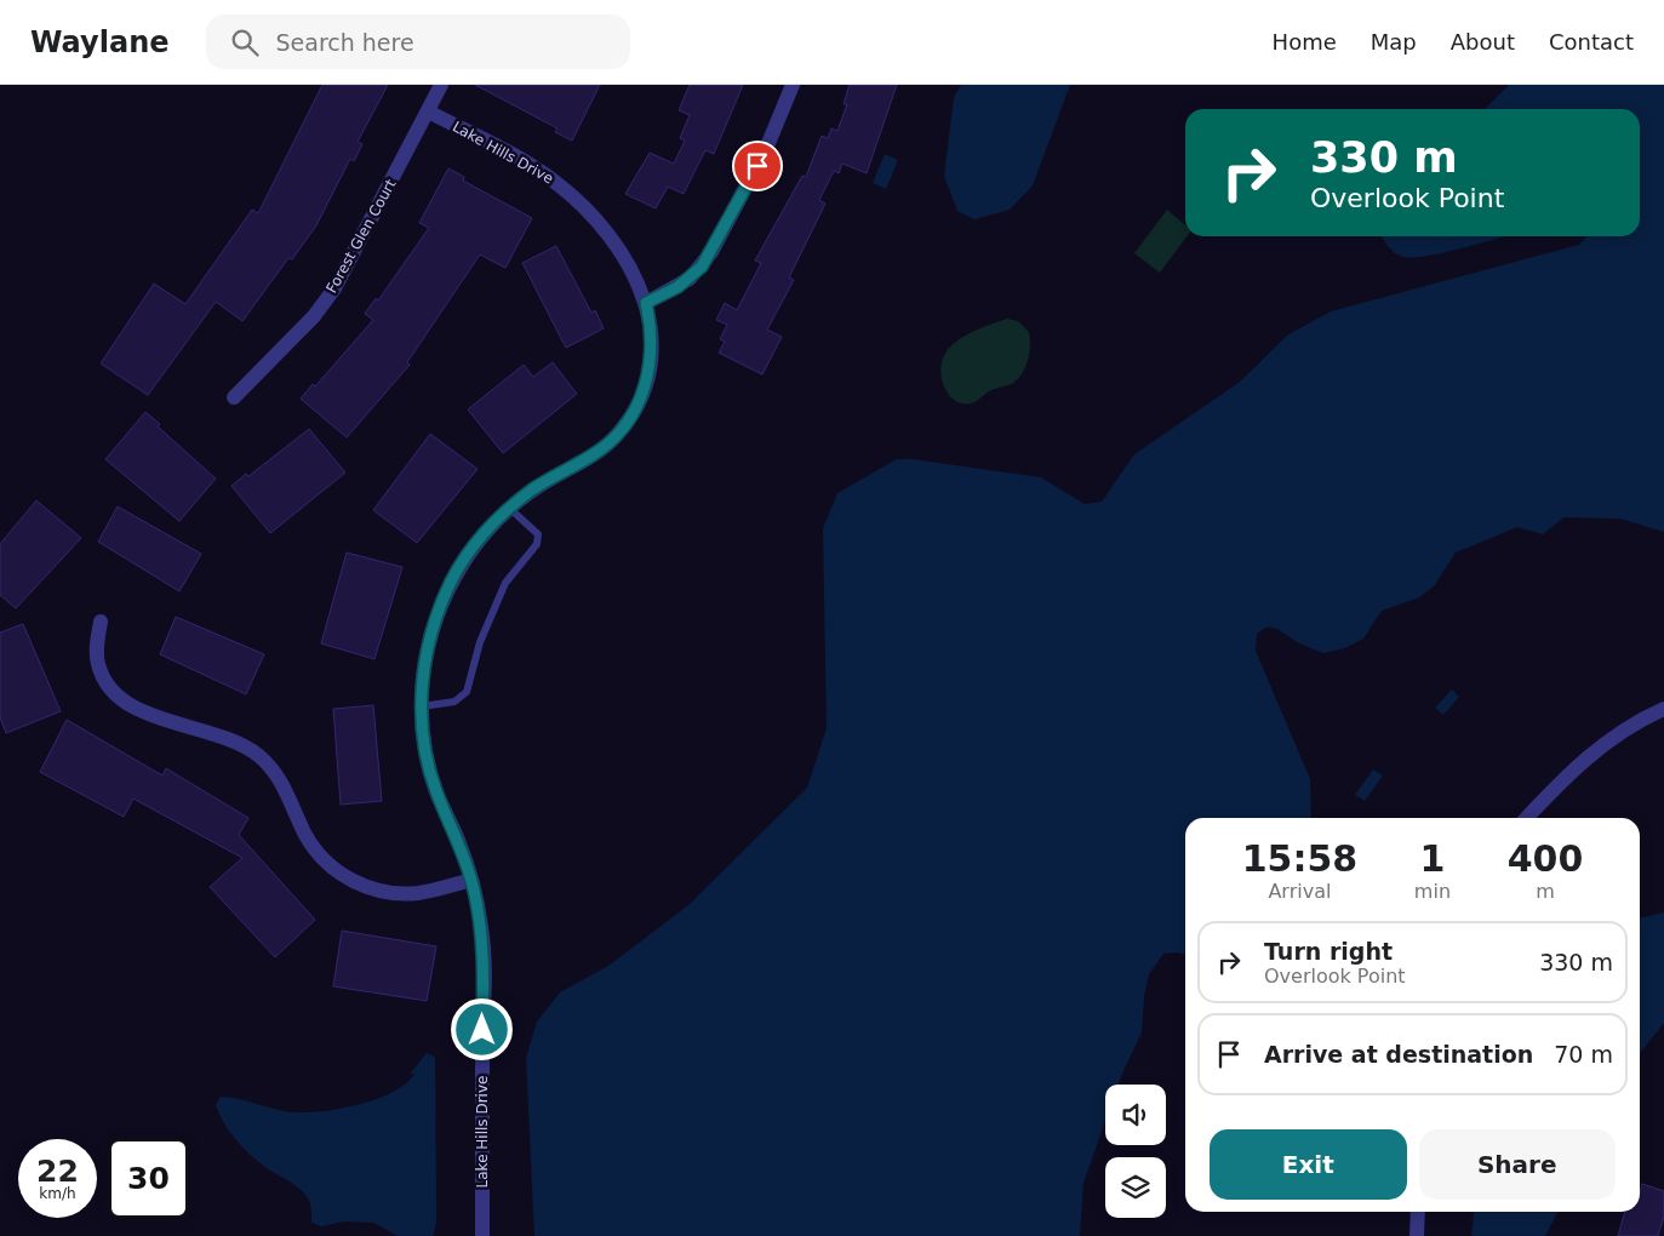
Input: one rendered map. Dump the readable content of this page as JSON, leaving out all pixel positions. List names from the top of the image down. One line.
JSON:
{"streets":{"street":["Lake Hills Drive","Forest Glen Court"]},"crossings":[["Lake Hills Drive","Forest Glen Court"]],"page":{"header":"Waylane","search":"Search here","nav":["Home","Map","About","Contact"],"turn":["330 m","Overlook Point"],"eta":["15:58","Arrival","1","min","400","m"],"list":[{"name":"Turn right","note":"Overlook Point","value":"330 m"},{"name":"Arrive at destination","value":"70 m"}],"buttons":["Exit","Share"],"speed":"22 km/h","limit":"30"}}
